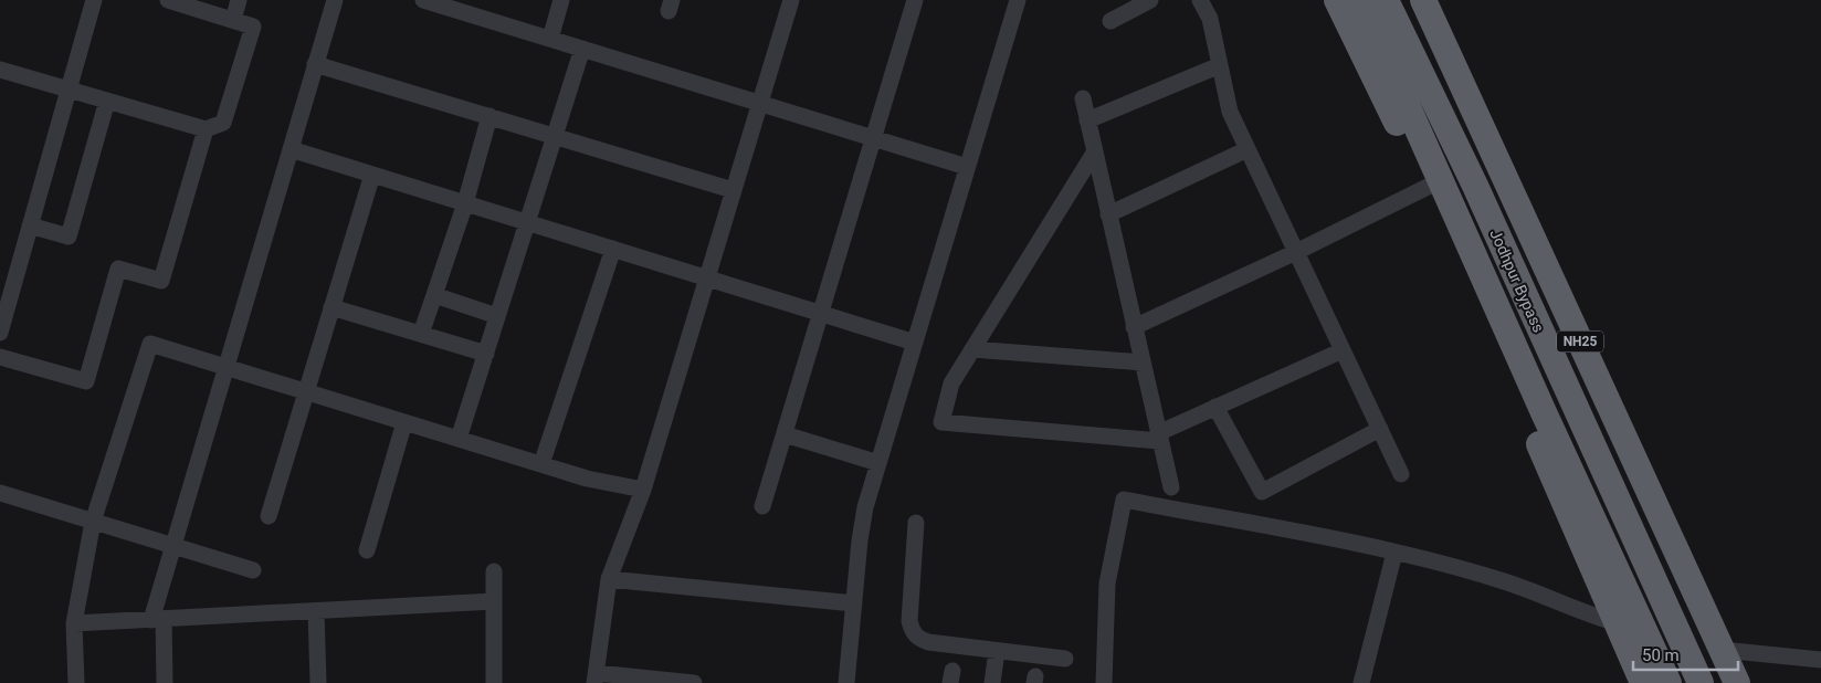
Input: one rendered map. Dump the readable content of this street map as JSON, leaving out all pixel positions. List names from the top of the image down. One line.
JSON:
{"streets":{"highway":["Jodhpur Bypass","NH25"]},"scale_bar":"50 m"}
